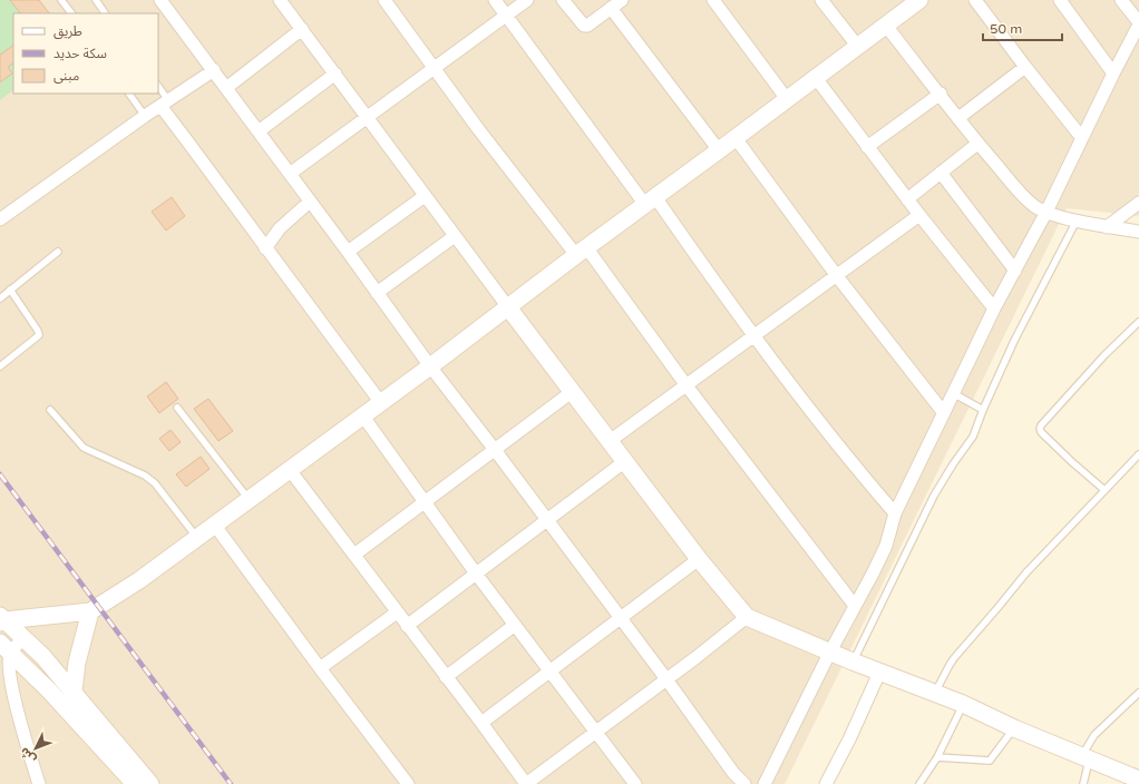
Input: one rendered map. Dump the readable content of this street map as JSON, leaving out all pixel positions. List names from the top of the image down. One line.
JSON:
{"legend":["طريق","سكة حديد","مبنى"],"scale_bar":"50 m","north":"bottom left"}
